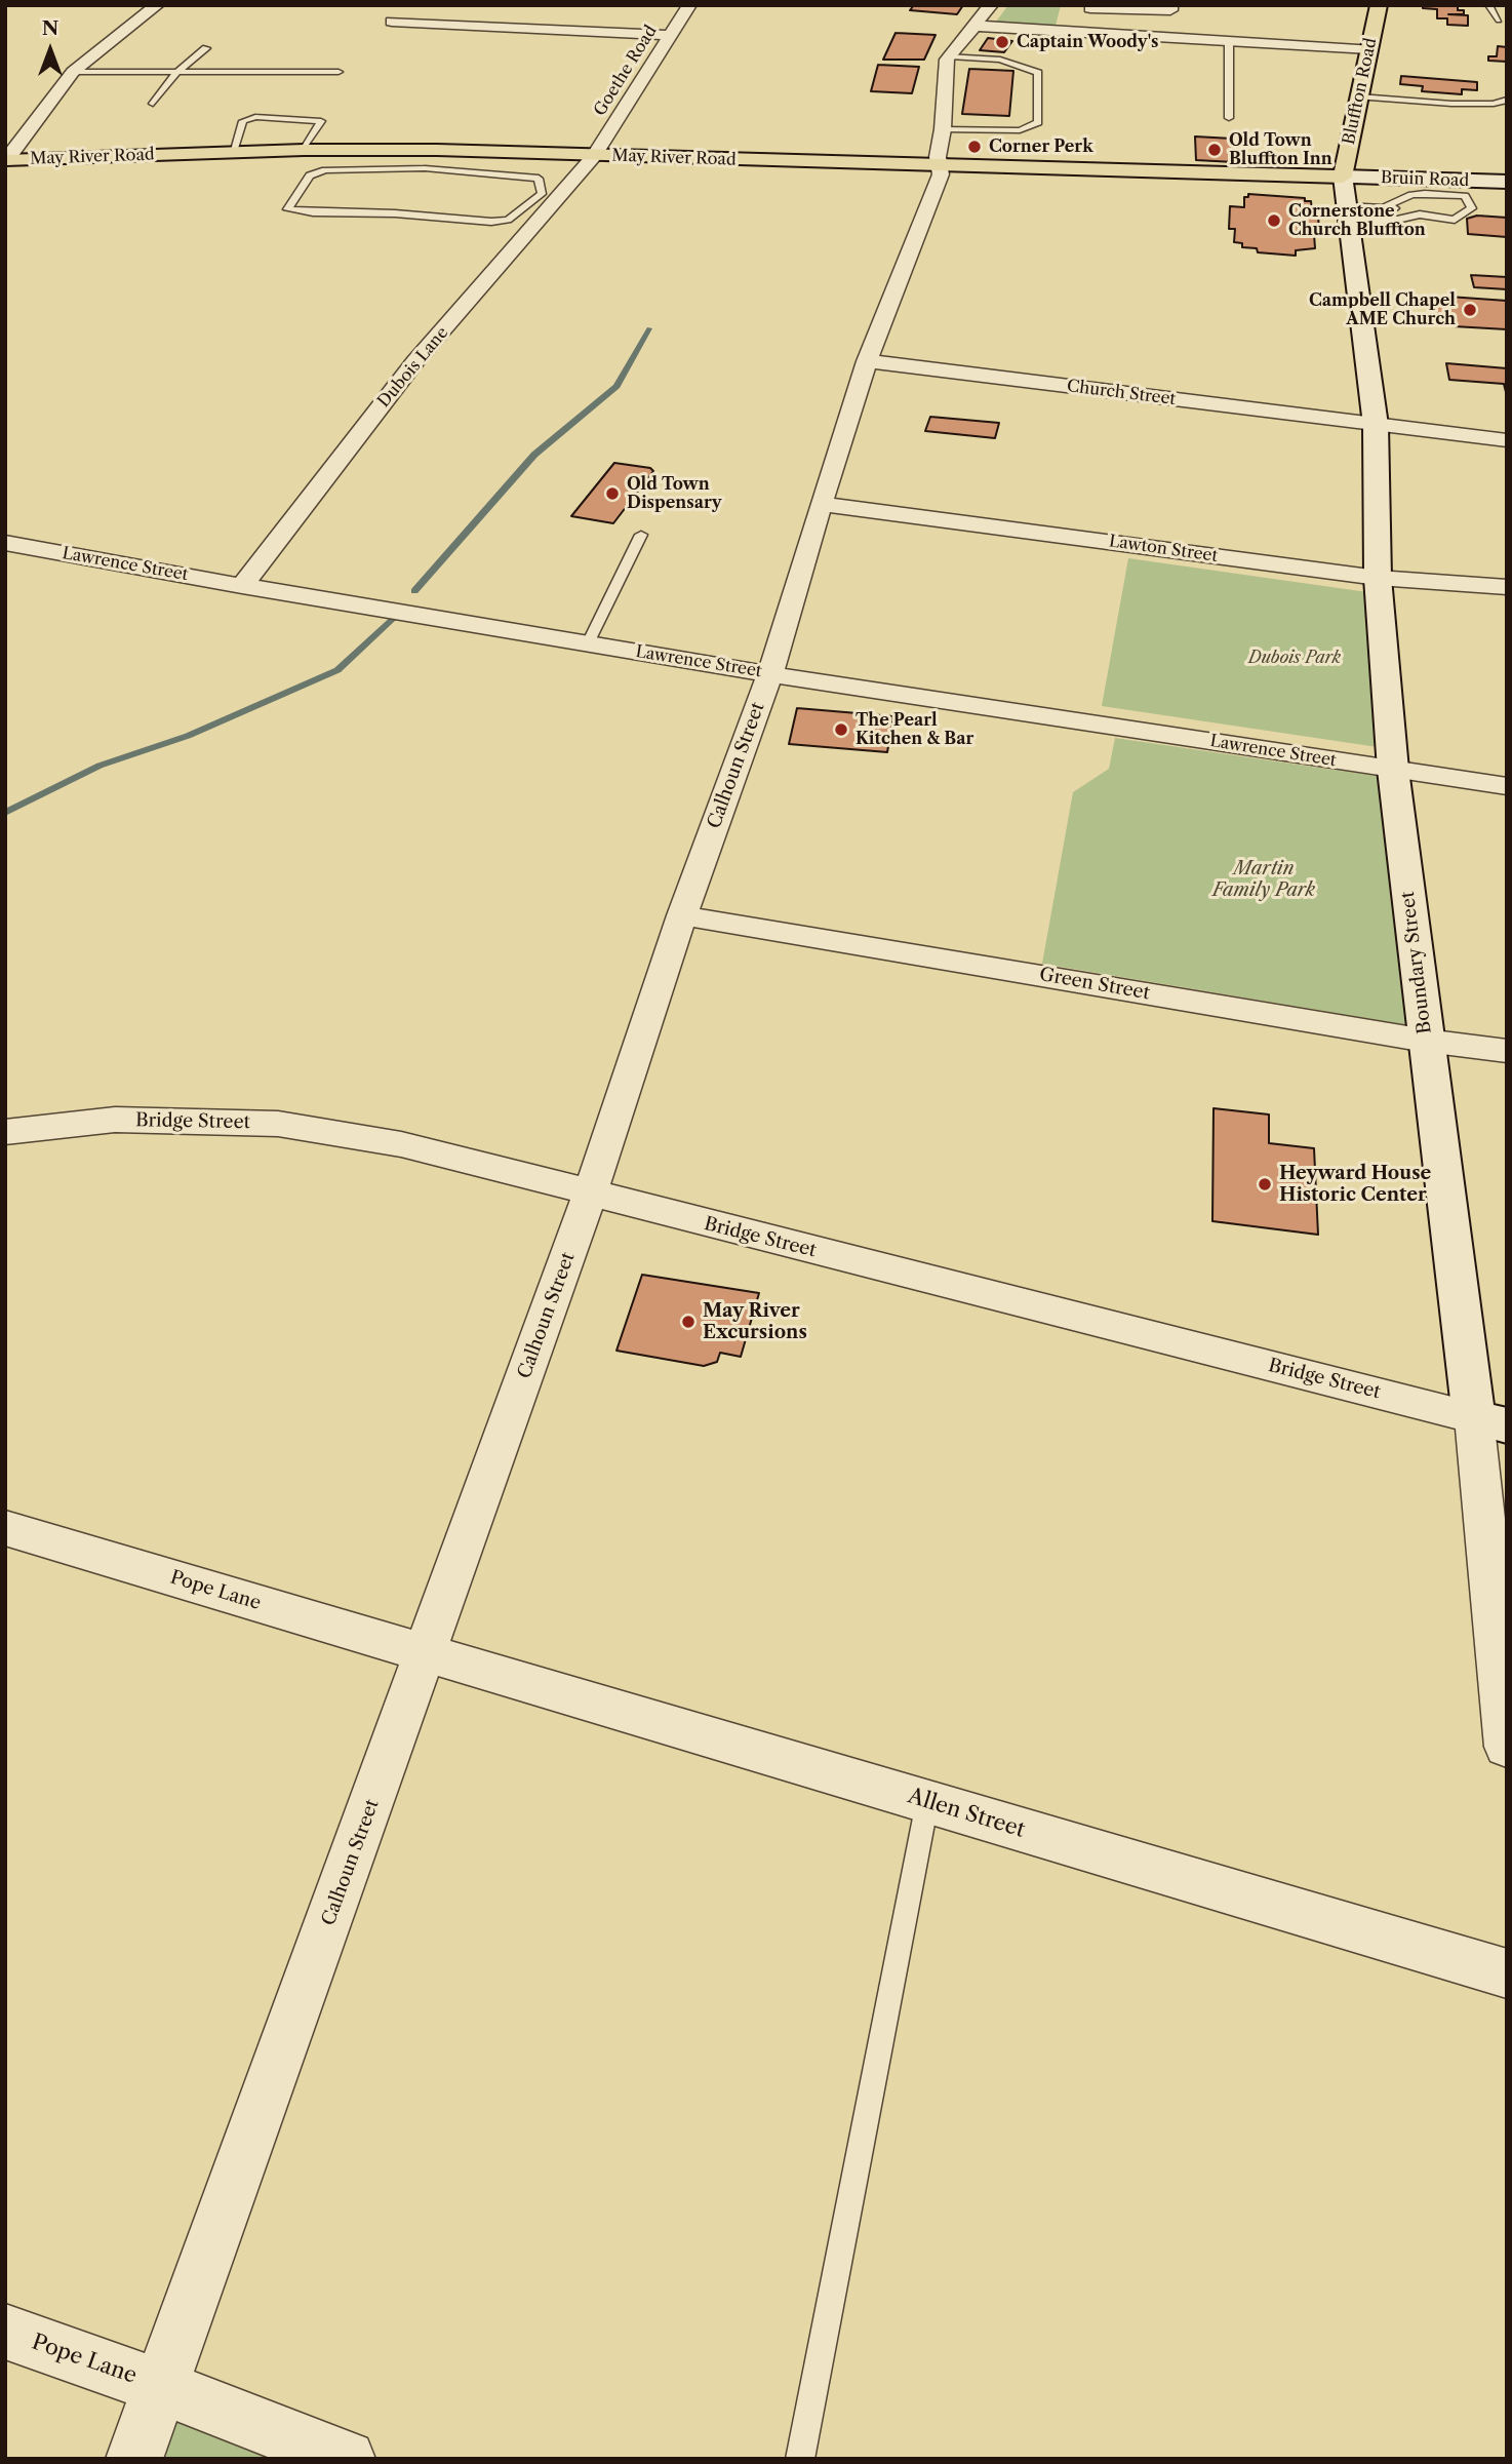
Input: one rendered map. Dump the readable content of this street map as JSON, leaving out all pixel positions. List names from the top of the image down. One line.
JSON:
{"streets":{"main road":["Bluffton Road","May River Road"],"street":["Goethe Road","Bruin Road","Dubois Lane","Church Street","Lawton Street","Lawrence Street","Calhoun Street","Boundary Street","Green Street","Bridge Street","Pope Lane","Allen Street"]},"crossings":[["Goethe Road","May River Road"],["Goethe Road","Dubois Lane"],["Bluffton Road","May River Road"],["Bluffton Road","Bruin Road"],["Bluffton Road","Boundary Street"],["May River Road","Bruin Road"],["May River Road","Dubois Lane"],["May River Road","Calhoun Street"],["May River Road","Boundary Street"],["Bruin Road","Boundary Street"],["Dubois Lane","Lawrence Street"],["Church Street","Calhoun Street"],["Church Street","Boundary Street"],["Lawton Street","Calhoun Street"],["Lawton Street","Boundary Street"],["Lawrence Street","Calhoun Street"],["Lawrence Street","Boundary Street"],["Calhoun Street","Green Street"],["Calhoun Street","Bridge Street"],["Calhoun Street","Pope Lane"],["Calhoun Street","Allen Street"],["Boundary Street","Green Street"],["Boundary Street","Bridge Street"],["Pope Lane","Allen Street"]],"parks":["Dubois Park","Martin Family Park"],"places":["Captain Woody's","Corner Perk","Old Town Bluffton Inn","Cornerstone Church Bluffton","Campbell Chapel AME Church","Old Town Dispensary","The Pearl Kitchen & Bar","Heyward House Historic Center","May River Excursions"],"north":"top"}
